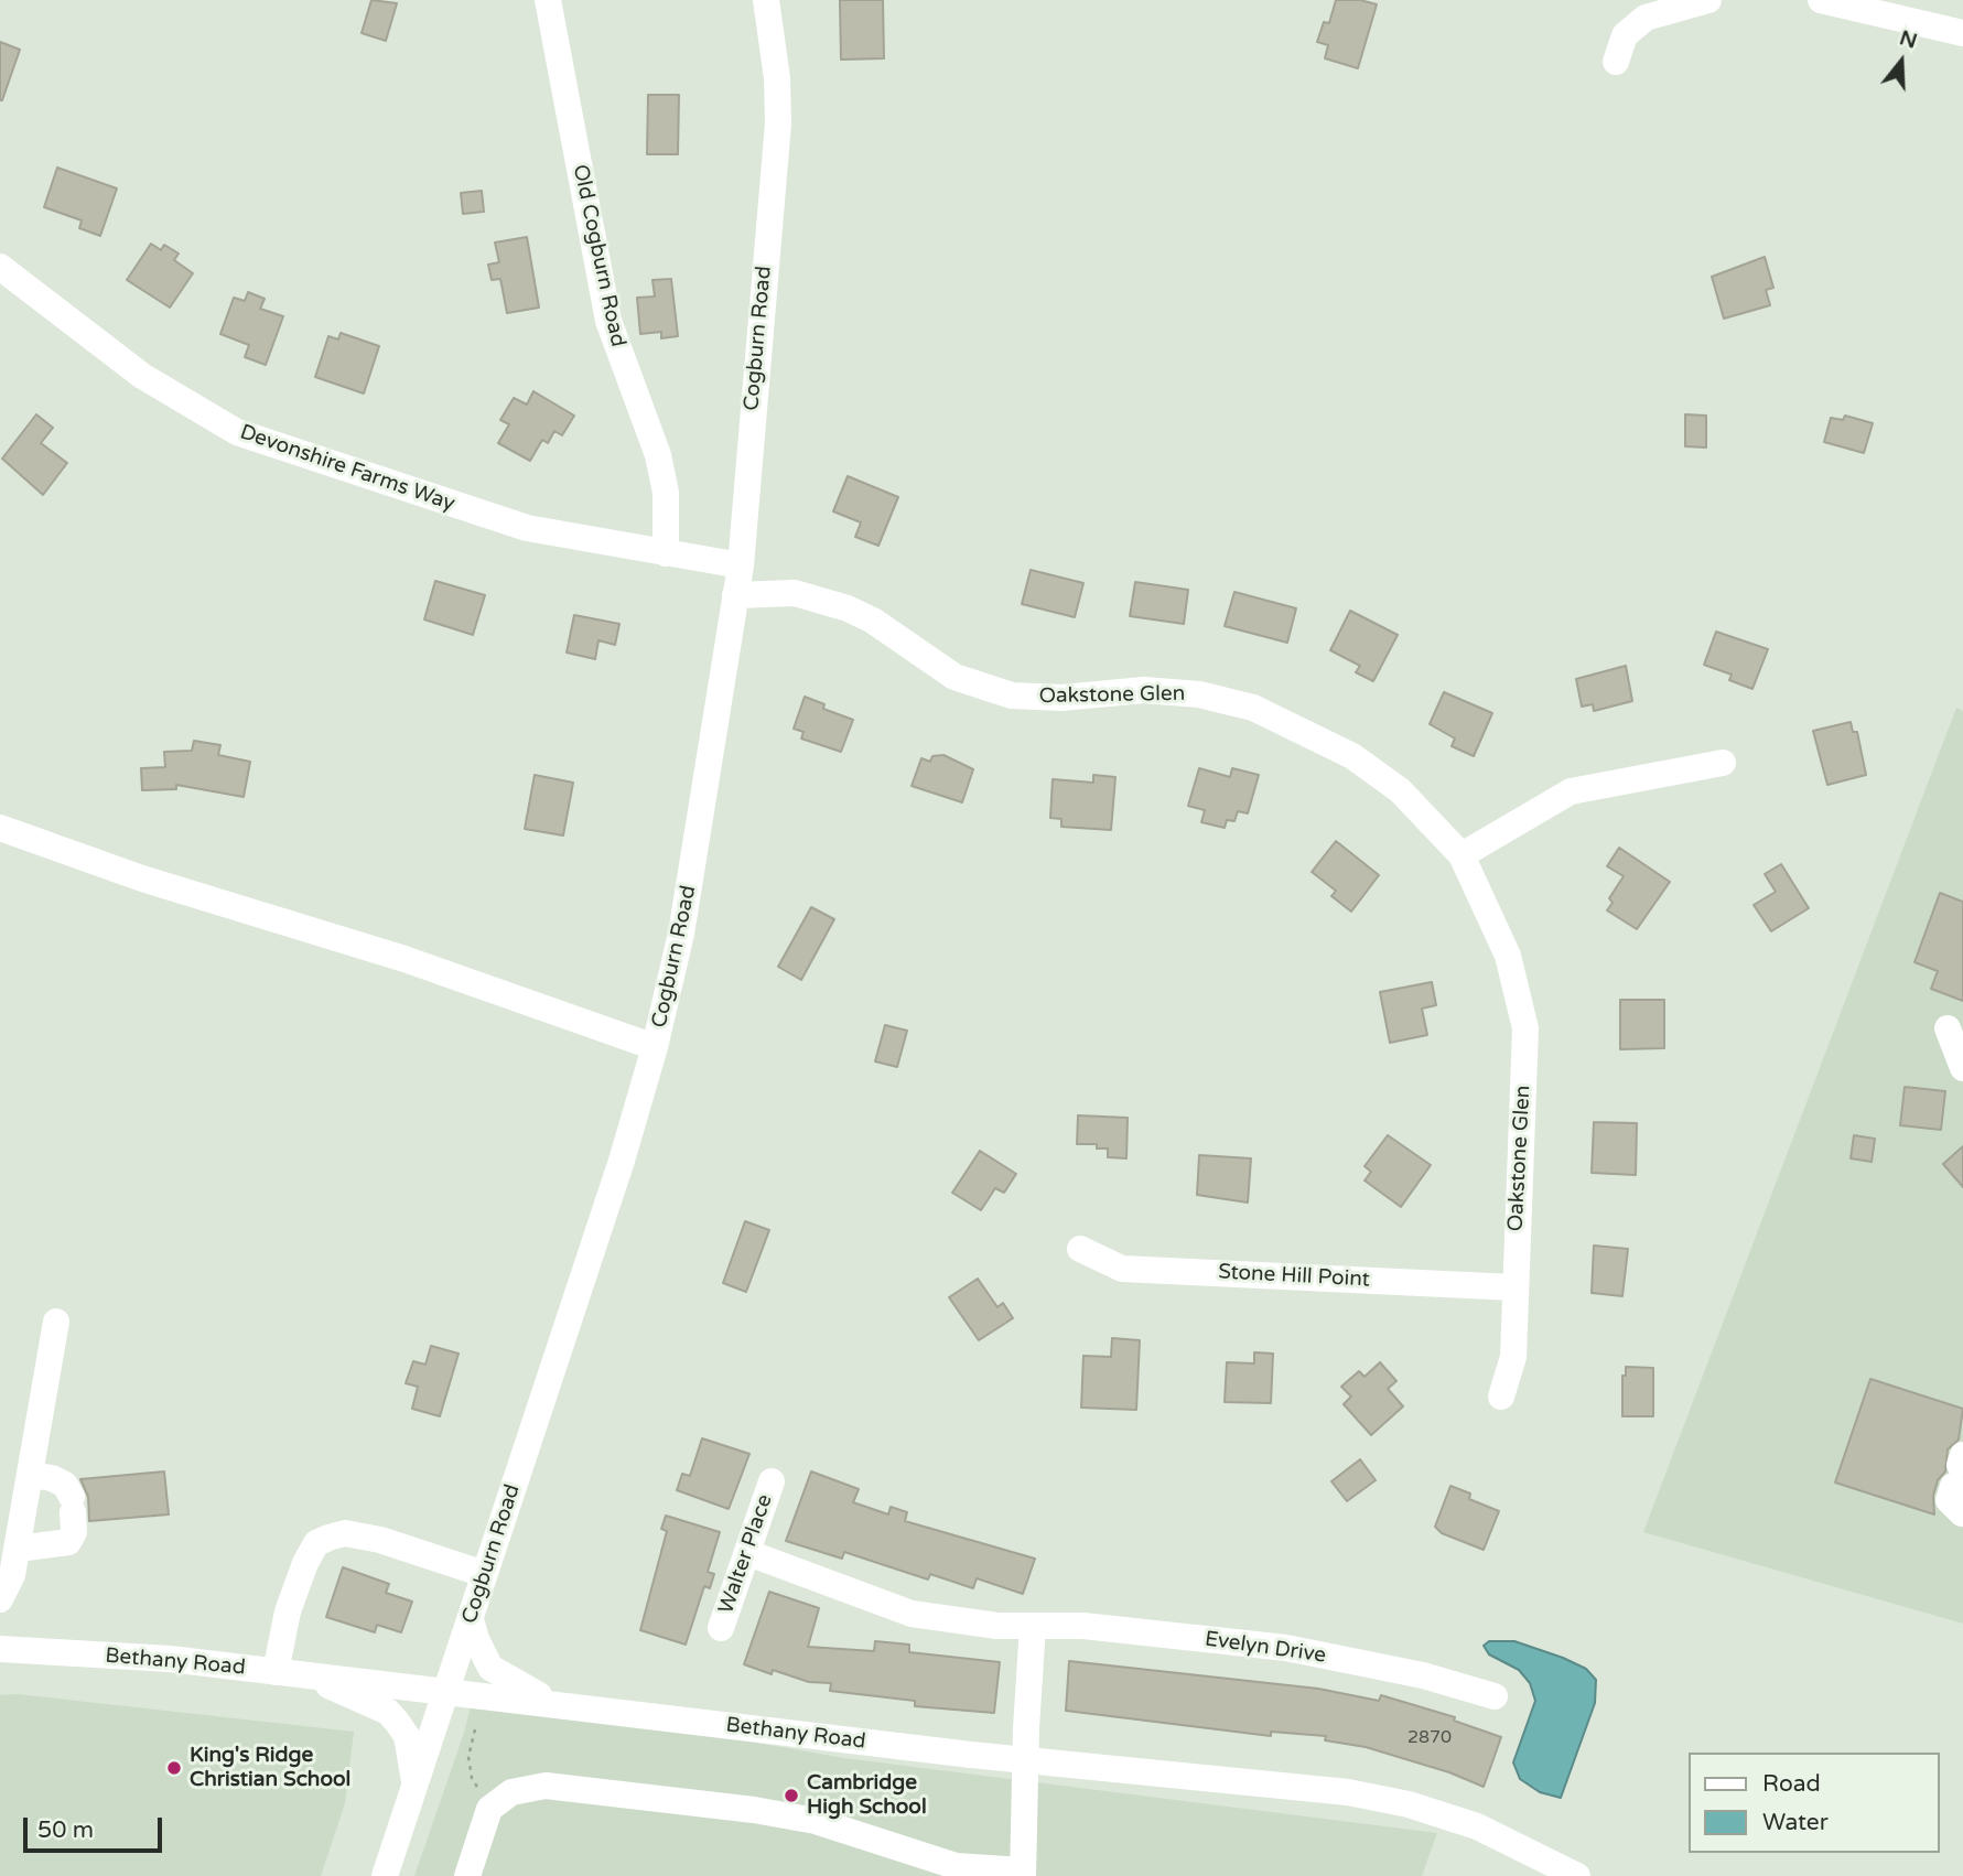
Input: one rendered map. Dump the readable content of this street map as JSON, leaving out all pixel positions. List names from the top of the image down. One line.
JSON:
{"streets":{"street":["Old Cogburn Road","Cogburn Road","Devonshire Farms Way","Oakstone Glen","Stone Hill Point","Walter Place","Evelyn Drive","Bethany Road"]},"crossings":[["Old Cogburn Road","Devonshire Farms Way"],["Cogburn Road","Devonshire Farms Way"],["Cogburn Road","Oakstone Glen"],["Cogburn Road","Bethany Road"],["Oakstone Glen","Stone Hill Point"],["Walter Place","Evelyn Drive"]],"places":["King's Ridge Christian School","Cambridge High School"],"house_numbers":["2870"],"legend":["Road","Water"],"scale_bar":"50 m","north":"top"}
